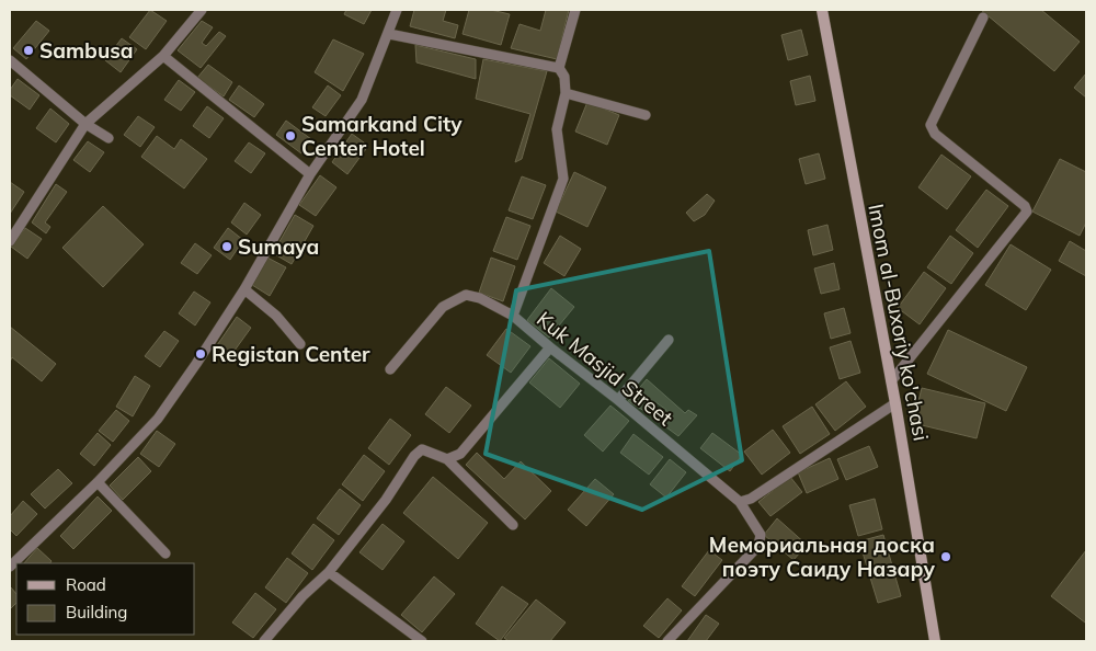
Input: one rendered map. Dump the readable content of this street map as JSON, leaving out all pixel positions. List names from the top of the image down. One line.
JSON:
{"streets":{"main road":["Imom al-Buxoriy ko'chasi"],"lane":["Kuk Masjid Street"]},"places":["Sambusa","Samarkand City Center Hotel","Sumaya","Registan Center","Мемориальная доска поэту Саиду Назару"],"legend":["Road","Building"]}
